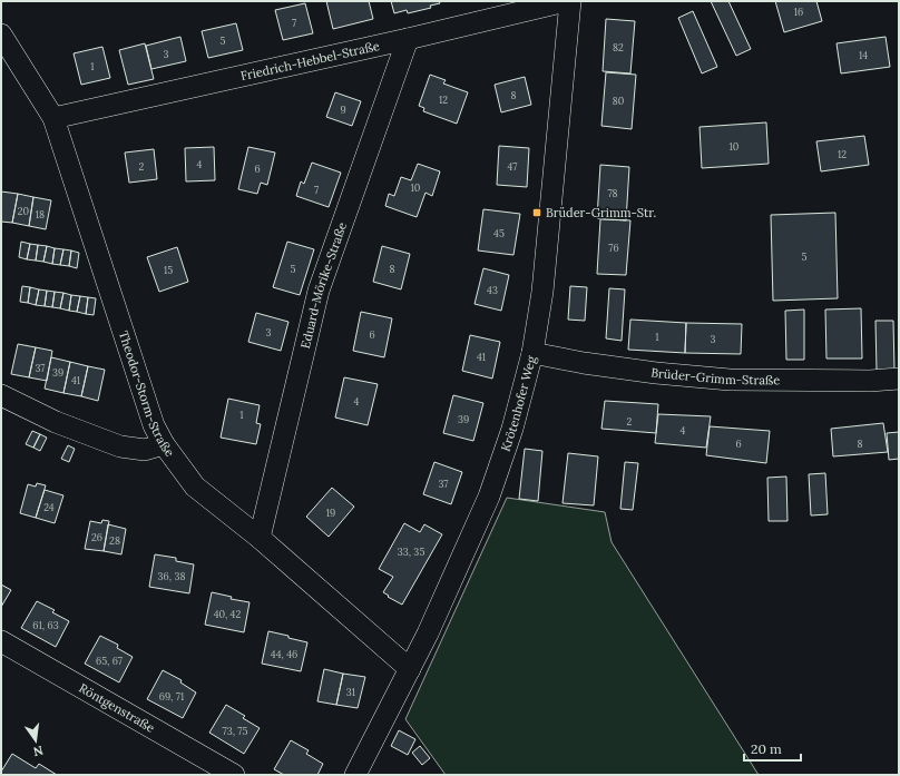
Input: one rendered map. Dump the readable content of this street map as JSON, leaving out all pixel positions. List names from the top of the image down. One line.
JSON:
{"streets":{"street":["Friedrich-Hebbel-Straße","Eduard-Mörike-Straße","Brüder-Grimm-Straße","Theodor-Storm-Straße","Krötenhofer Weg","Röntgenstraße"]},"crossings":[["Friedrich-Hebbel-Straße","Eduard-Mörike-Straße"],["Friedrich-Hebbel-Straße","Theodor-Storm-Straße"],["Eduard-Mörike-Straße","Theodor-Storm-Straße"],["Brüder-Grimm-Straße","Krötenhofer Weg"],["Theodor-Storm-Straße","Krötenhofer Weg"]],"places":{"transit":["Brüder-Grimm-Str."]},"house_numbers":["16","7","5","82","3","14","1","8","12","80","9","10","12","4","2","47","6","10","7","78","20","18","45","76","5","5","8","15","43","3","6","1","3","41","37","39","41","4","1","39","2","4","6","8","37","24","19","26","28","33, 35","36, 38","40, 42","61, 63","44, 46","65, 67","31","69, 71","73, 75"],"scale_bar":"20 m","north":"bottom"}
